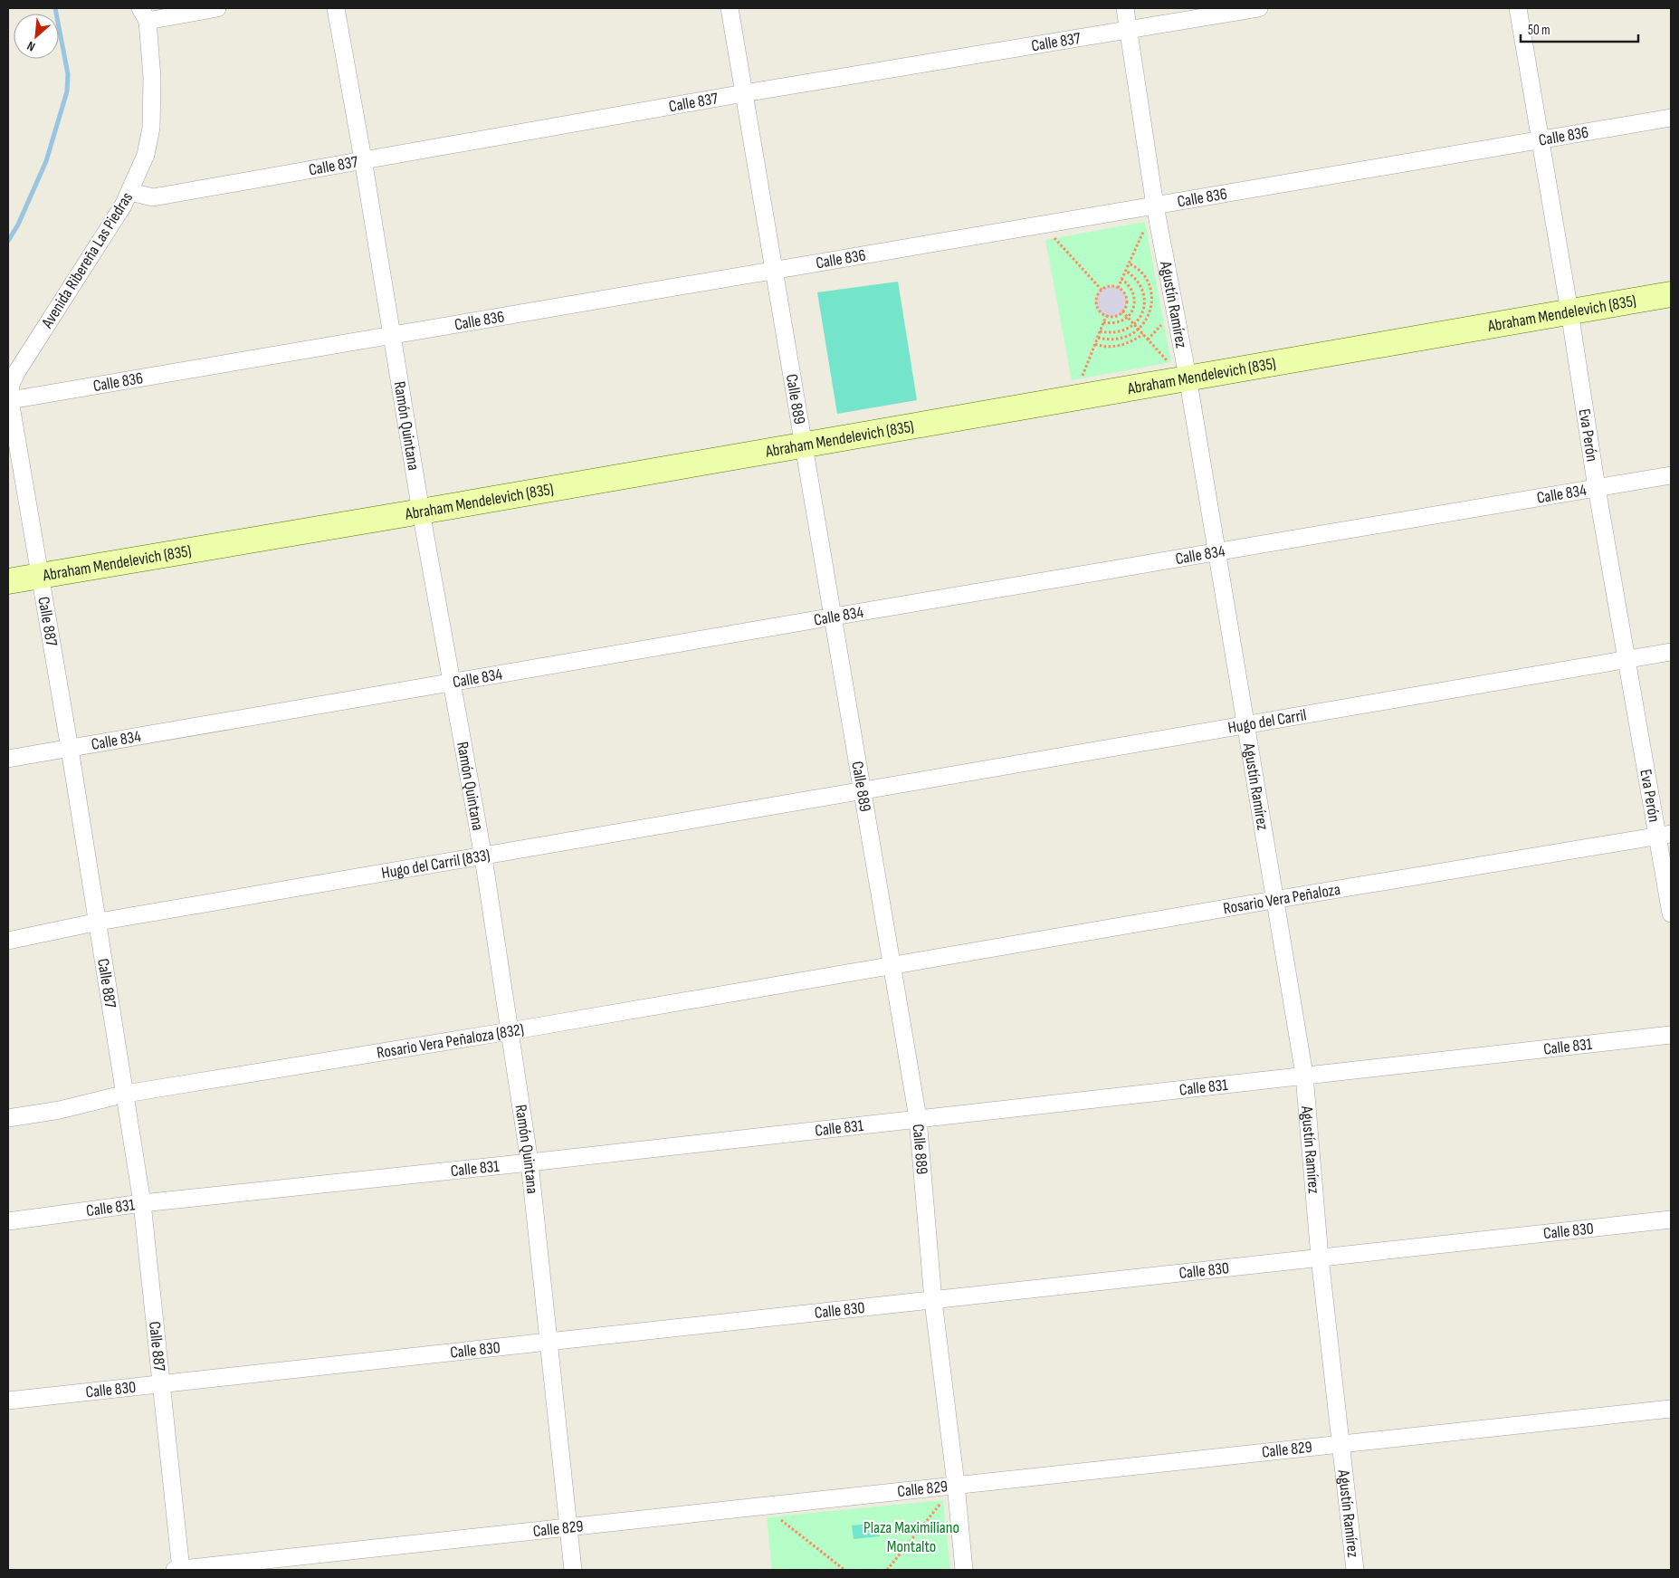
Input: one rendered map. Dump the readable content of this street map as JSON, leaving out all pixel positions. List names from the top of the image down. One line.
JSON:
{"streets":{"street":["Calle 837","Calle 836","Avenida Ribereña Las Piedras","Agustín Ramírez","Abraham Mendelevich (835)","Calle 889","Ramón Quintana","Eva Perón","Calle 834","Calle 887","Hugo del Carril","Hugo del Carril (833)","Rosario Vera Peñaloza","Rosario Vera Peñaloza (832)","Calle 831","Calle 830","Calle 829"]},"crossings":[["Calle 837","Avenida Ribereña Las Piedras"],["Calle 837","Agustín Ramírez"],["Calle 837","Calle 889"],["Calle 837","Ramón Quintana"],["Calle 836","Avenida Ribereña Las Piedras"],["Calle 836","Agustín Ramírez"],["Calle 836","Calle 889"],["Calle 836","Ramón Quintana"],["Calle 836","Eva Perón"],["Calle 836","Calle 887"],["Avenida Ribereña Las Piedras","Calle 887"],["Agustín Ramírez","Abraham Mendelevich (835)"],["Agustín Ramírez","Calle 834"],["Agustín Ramírez","Hugo del Carril"],["Agustín Ramírez","Rosario Vera Peñaloza"],["Agustín Ramírez","Calle 831"],["Agustín Ramírez","Calle 830"],["Agustín Ramírez","Calle 829"],["Abraham Mendelevich (835)","Calle 889"],["Abraham Mendelevich (835)","Ramón Quintana"],["Abraham Mendelevich (835)","Eva Perón"],["Abraham Mendelevich (835)","Calle 887"],["Calle 889","Calle 834"],["Calle 889","Hugo del Carril"],["Calle 889","Hugo del Carril (833)"],["Calle 889","Rosario Vera Peñaloza"],["Calle 889","Rosario Vera Peñaloza (832)"],["Calle 889","Calle 831"],["Calle 889","Calle 830"],["Calle 889","Calle 829"],["Ramón Quintana","Calle 834"],["Ramón Quintana","Hugo del Carril (833)"],["Ramón Quintana","Rosario Vera Peñaloza (832)"],["Ramón Quintana","Calle 831"],["Ramón Quintana","Calle 830"],["Ramón Quintana","Calle 829"],["Eva Perón","Calle 834"],["Eva Perón","Hugo del Carril"],["Eva Perón","Rosario Vera Peñaloza"],["Calle 834","Calle 887"],["Calle 887","Hugo del Carril (833)"],["Calle 887","Rosario Vera Peñaloza (832)"],["Calle 887","Calle 831"],["Calle 887","Calle 830"],["Calle 887","Calle 829"],["Hugo del Carril","Hugo del Carril (833)"],["Rosario Vera Peñaloza","Rosario Vera Peñaloza (832)"]],"parks":["Plaza Maximiliano Montalto"],"scale_bar":"50 m","north":"bottom left"}
